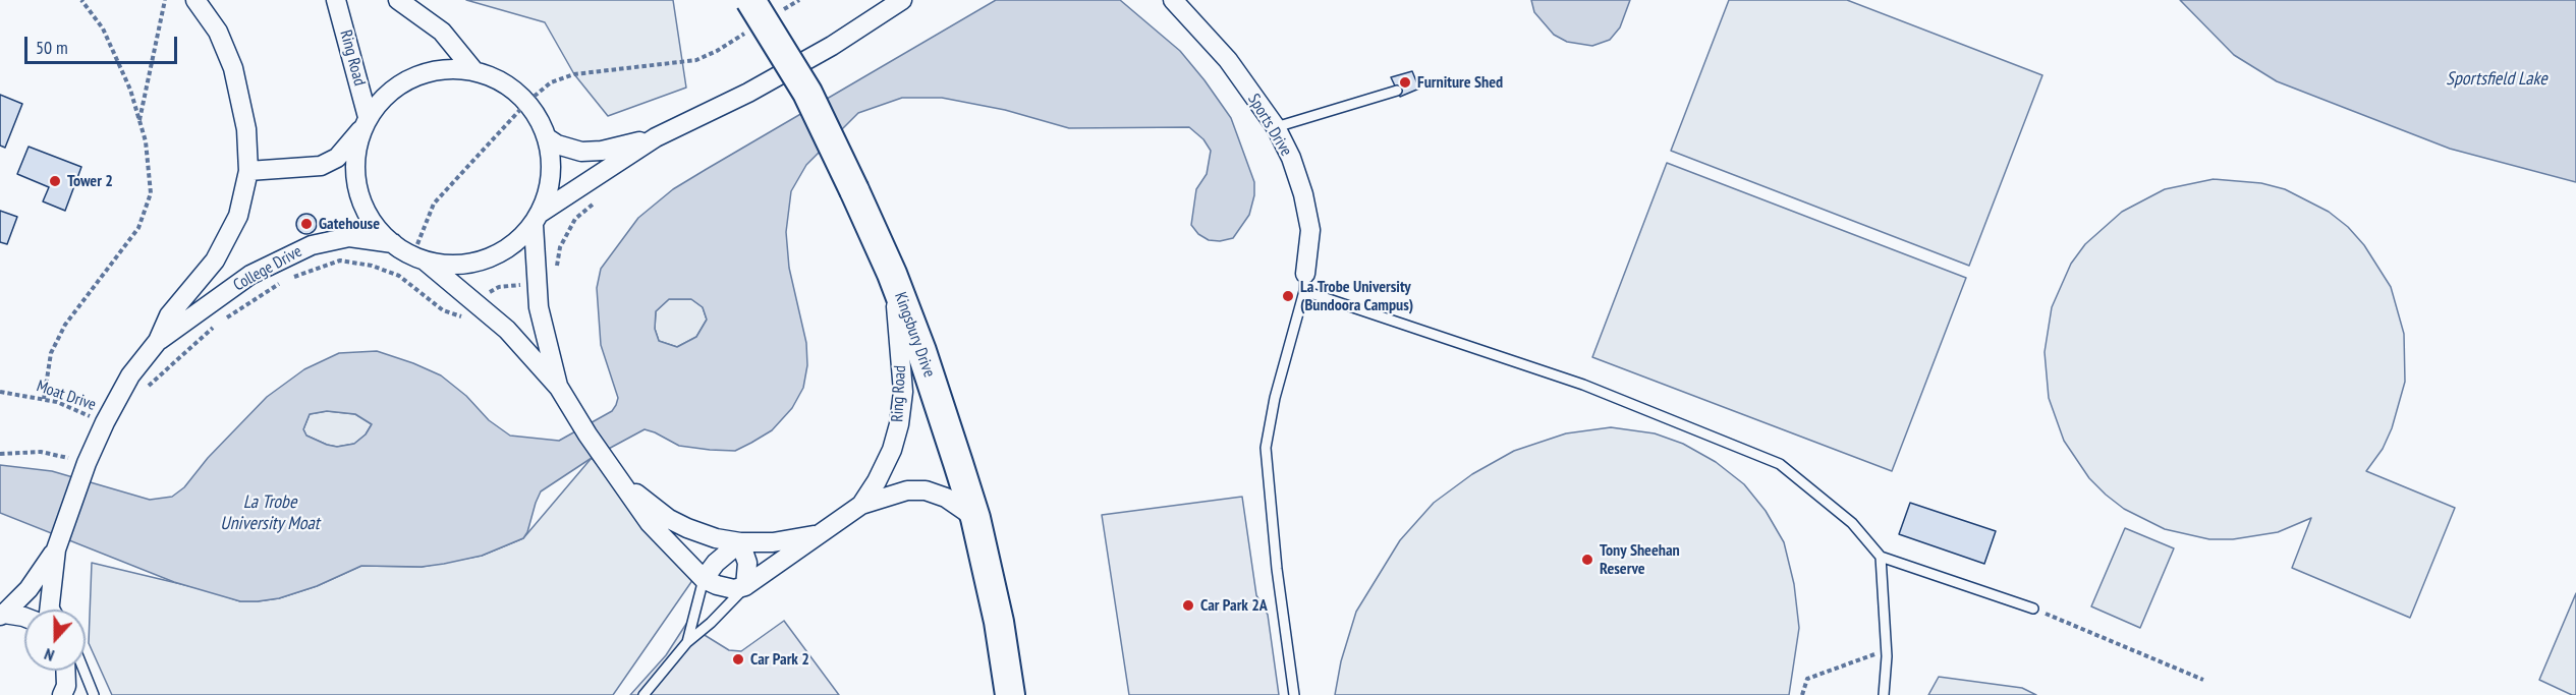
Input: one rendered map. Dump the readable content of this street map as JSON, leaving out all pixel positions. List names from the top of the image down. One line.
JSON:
{"streets":{"main road":["Kingsbury Drive"],"street":["Ring Road","Sports Drive","College Drive"],"path":["Moat Drive"]},"crossings":[["Ring Road","College Drive"],["Ring Road","Kingsbury Drive"],["College Drive","Moat Drive"]],"water":["Sportsfield Lake","La Trobe University Moat"],"places":["Furniture Shed","Tower 2","Gatehouse","La Trobe University (Bundoora Campus)","Tony Sheehan Reserve","Car Park 2A","Car Park 2"],"scale_bar":"50 m","north":"bottom"}
